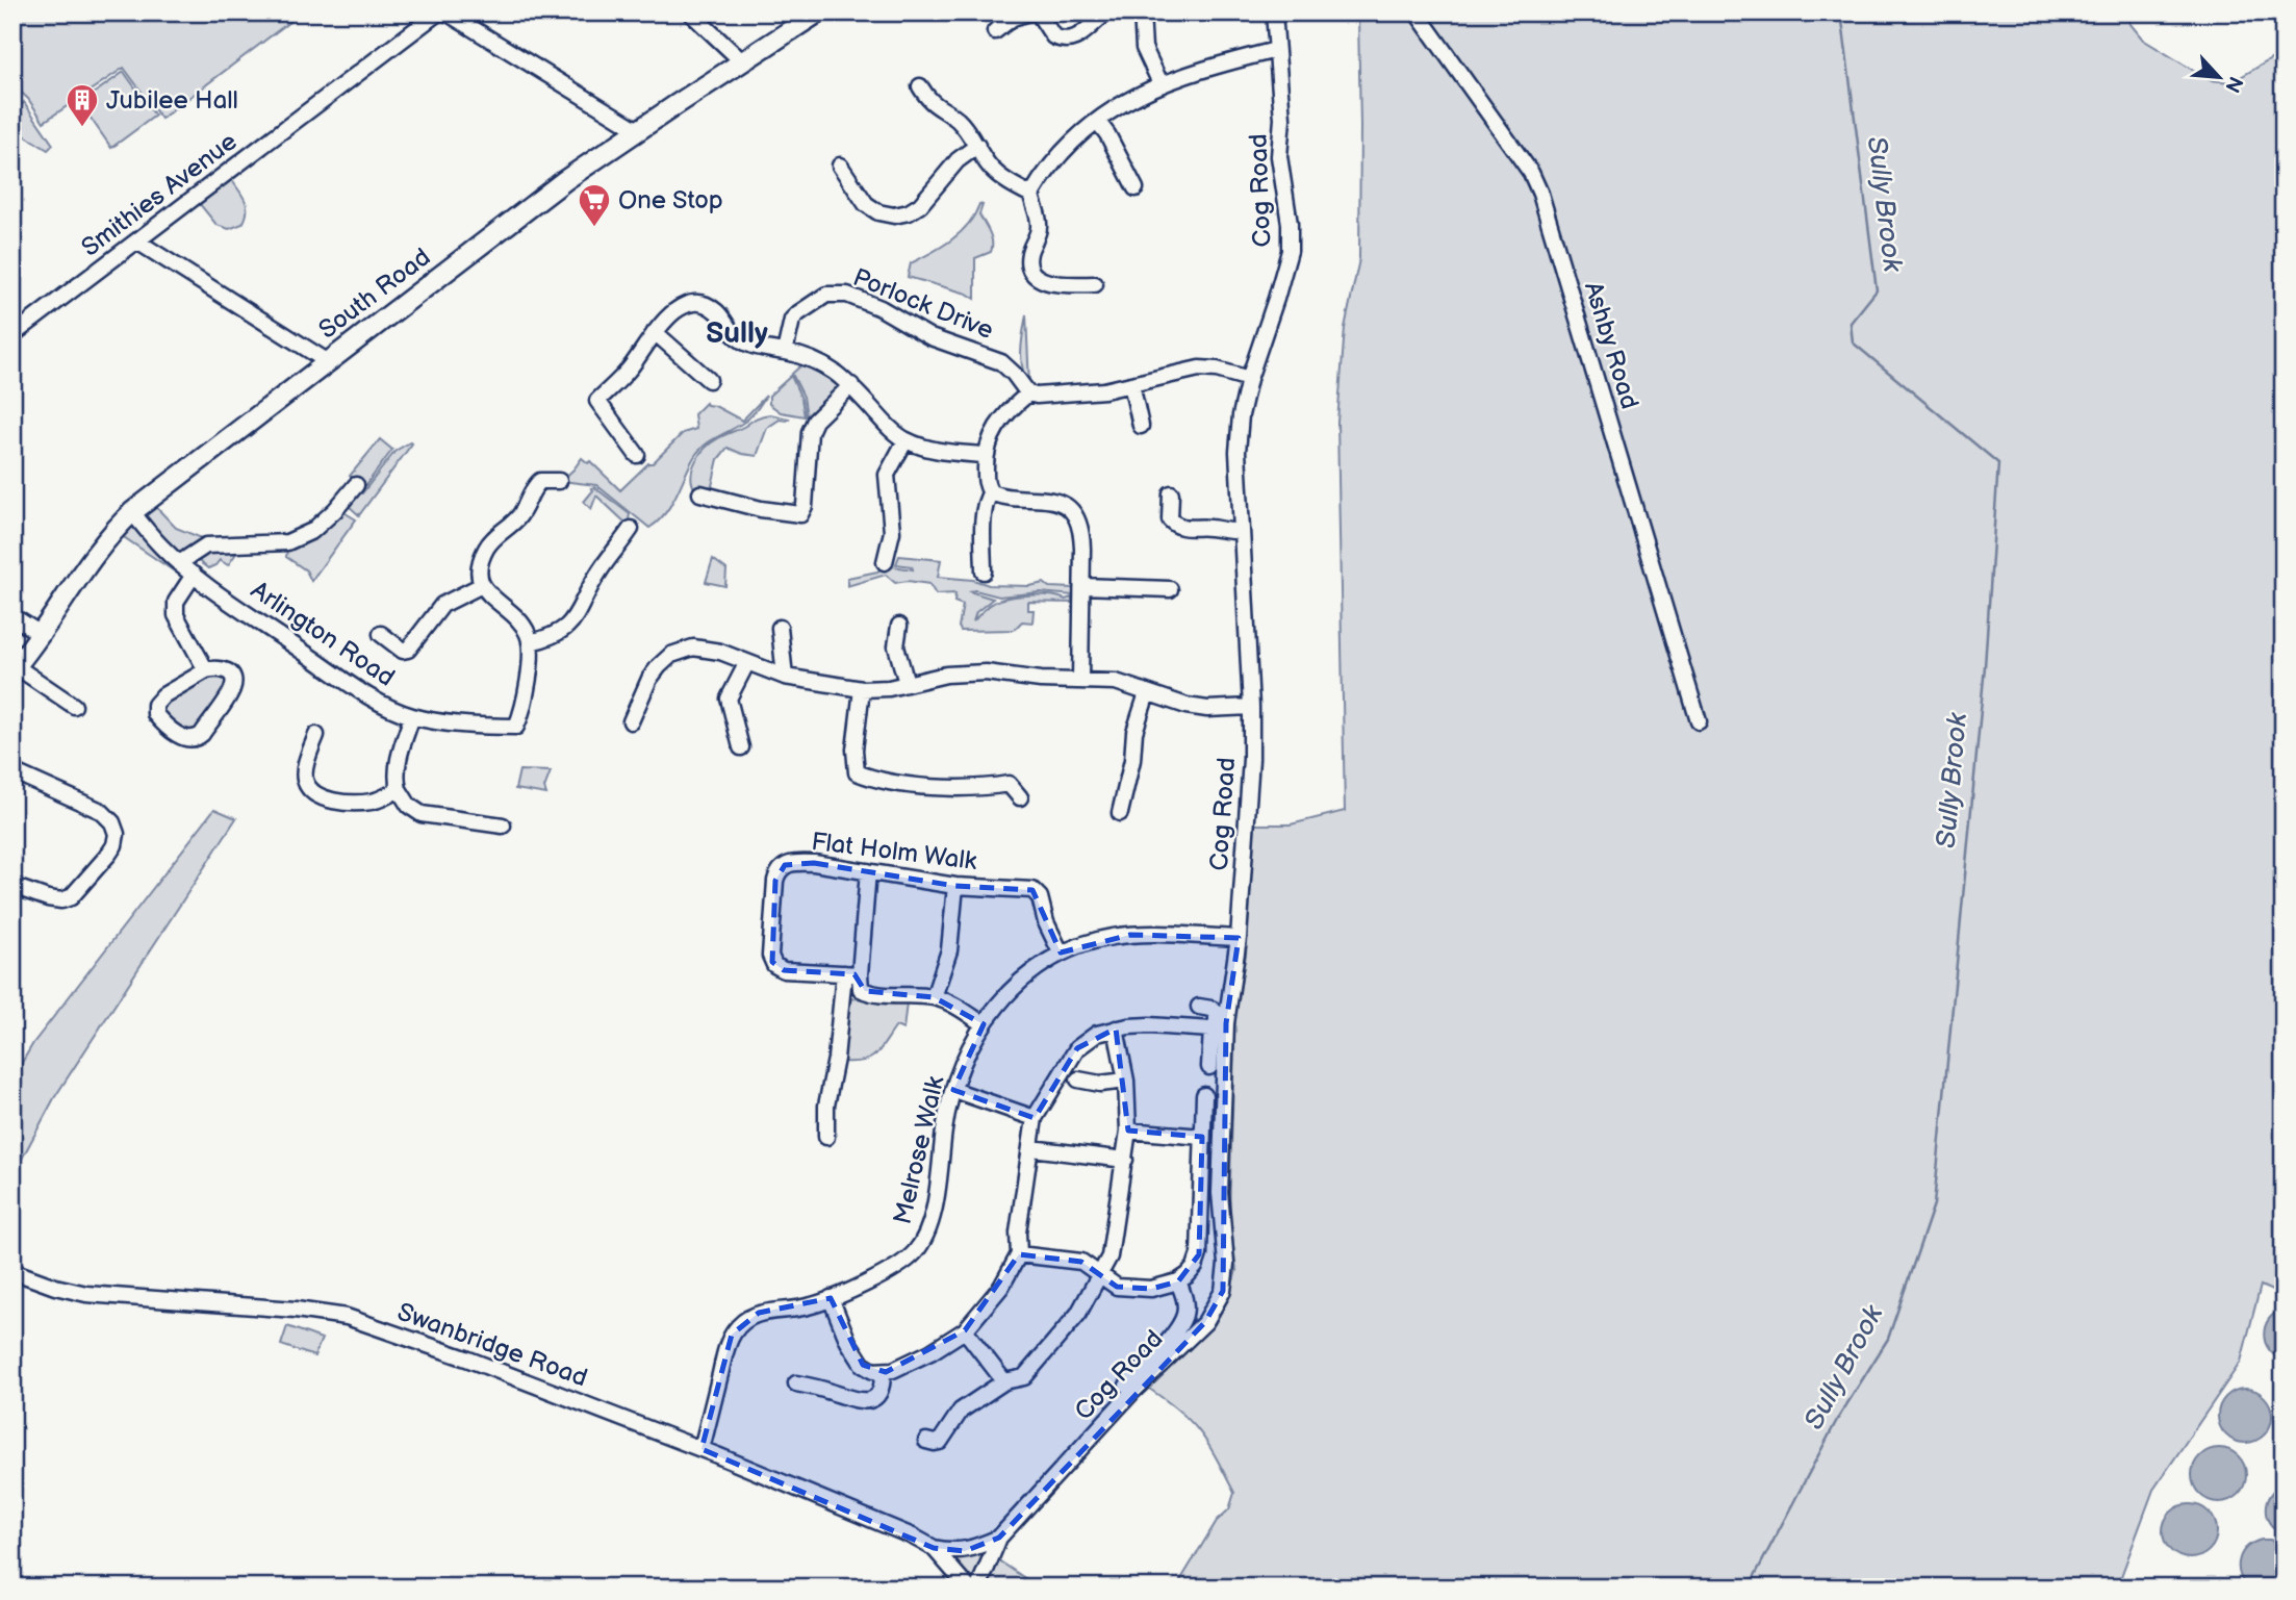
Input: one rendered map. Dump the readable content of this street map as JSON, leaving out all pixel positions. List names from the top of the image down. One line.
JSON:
{"streets":{"main road":["South Road"],"street":["Cog Road","Smithies Avenue","Porlock Drive","Ashby Road","Arlington Road","Flat Holm Walk","Melrose Walk","Swanbridge Road"]},"crossings":[["Cog Road","Melrose Walk"],["Cog Road","Swanbridge Road"],["South Road","Arlington Road"],["Flat Holm Walk","Melrose Walk"],["Melrose Walk","Swanbridge Road"]],"districts":["Sully"],"water":["Sully Brook"],"places":{"building":["Jubilee Hall"],"supermarket":["One Stop"]},"north":"bottom right"}
